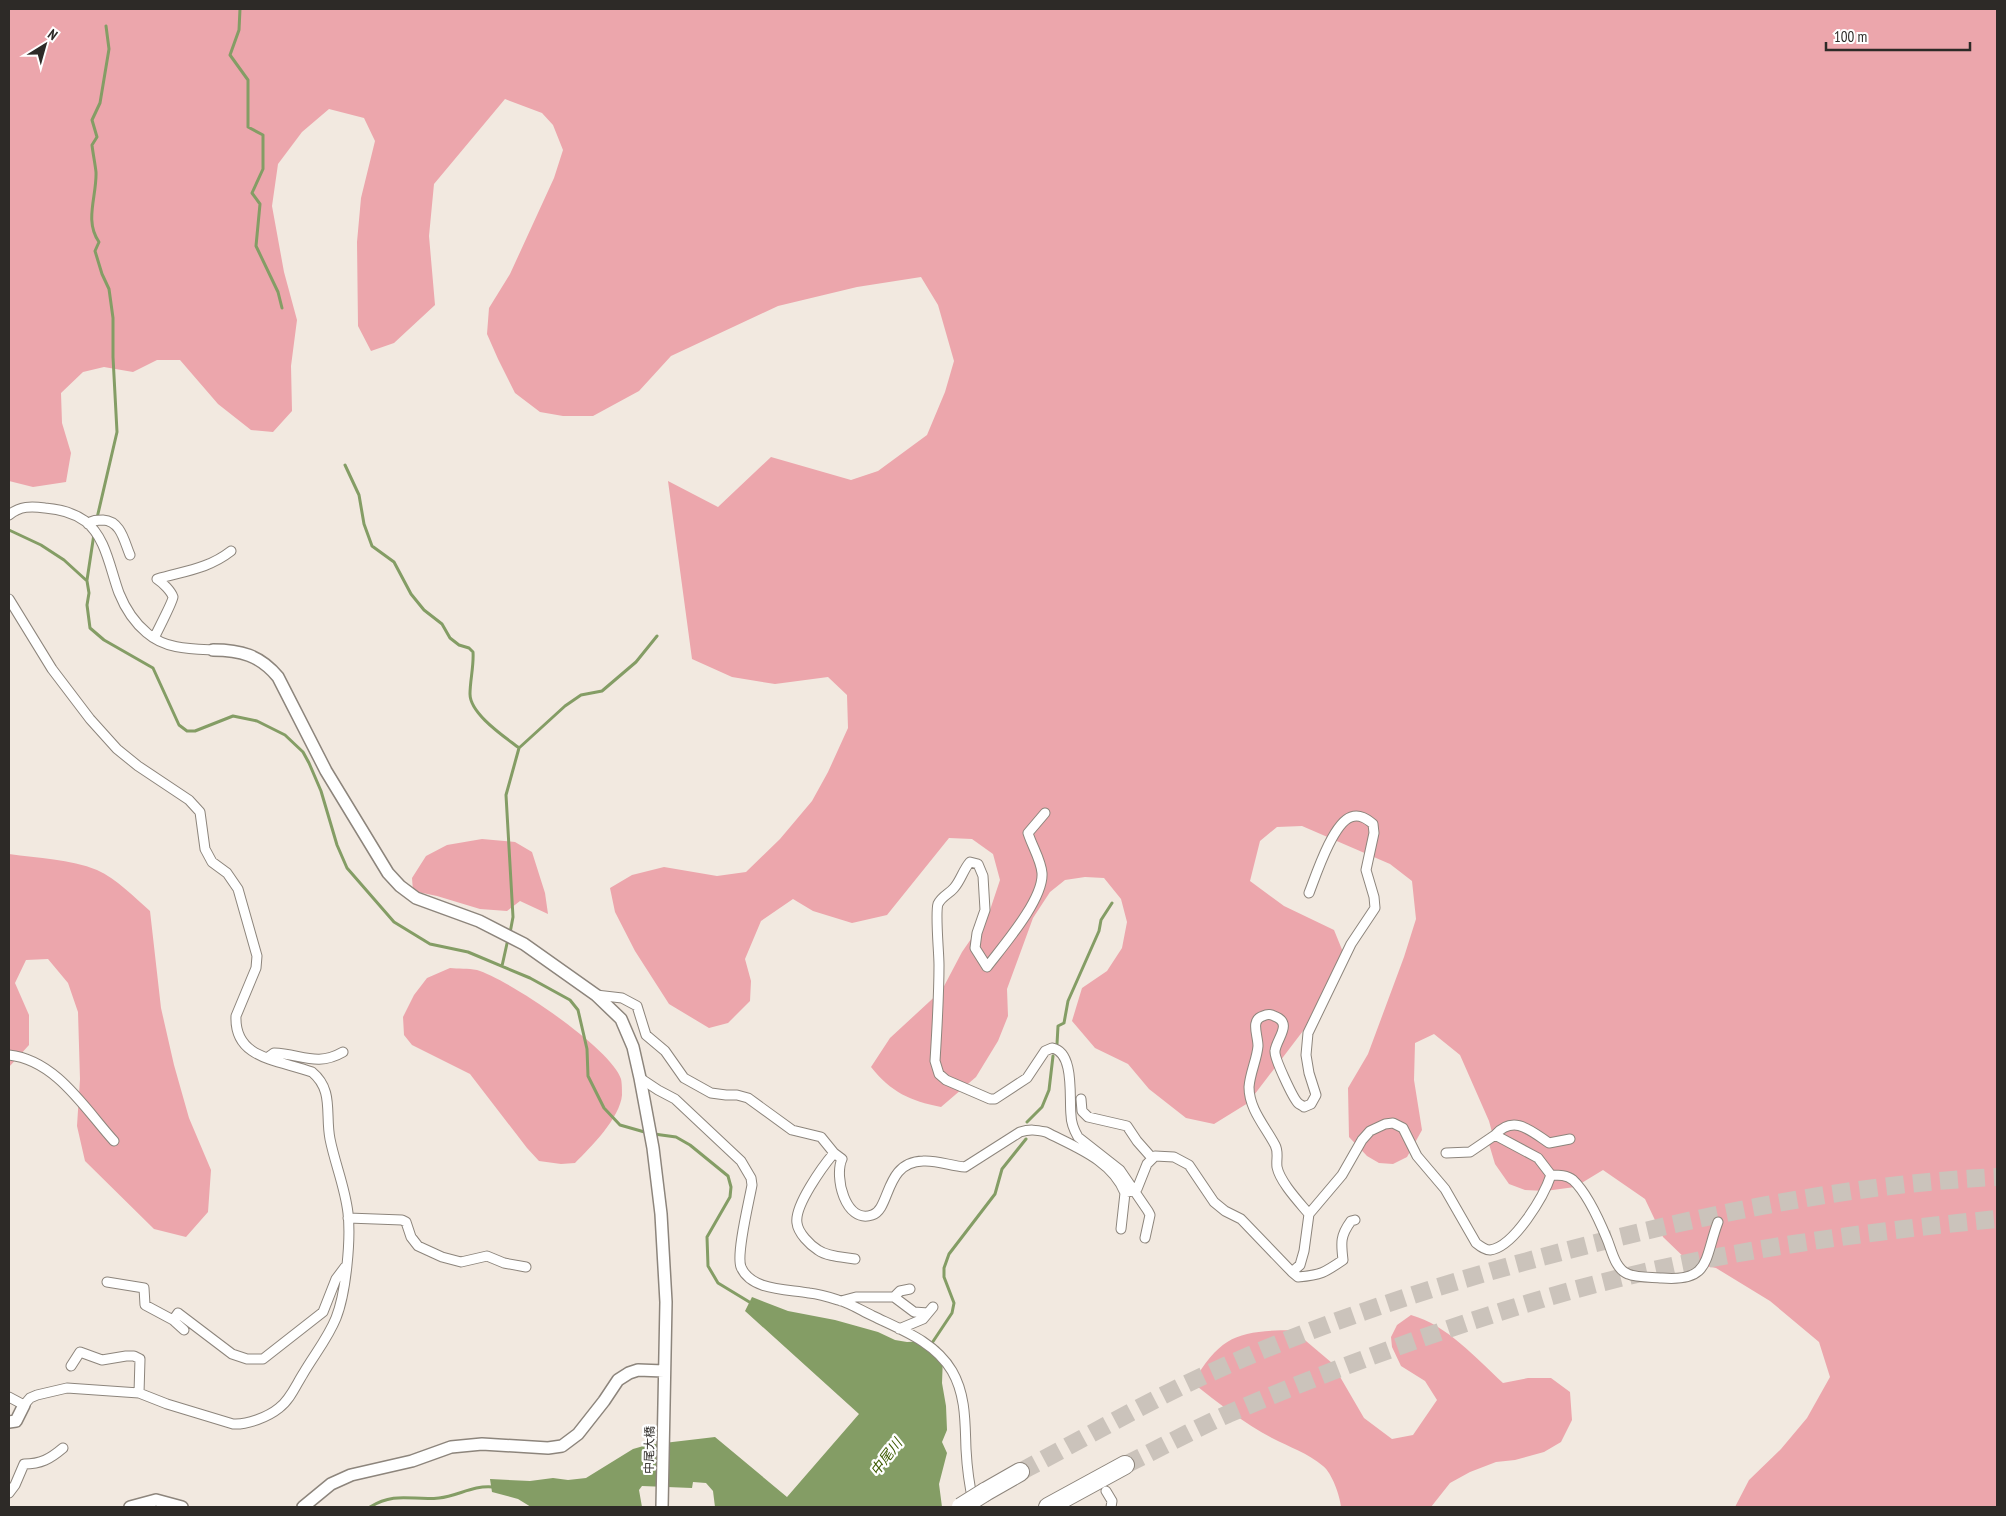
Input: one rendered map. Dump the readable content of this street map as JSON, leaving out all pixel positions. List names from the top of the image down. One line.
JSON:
{"streets":{"street":["中尾大橋"]},"water":["中尾川"],"scale_bar":"100 m","north":"top right"}
